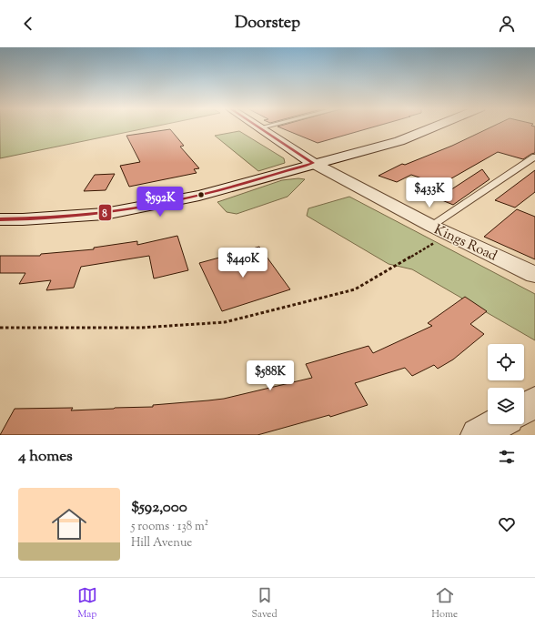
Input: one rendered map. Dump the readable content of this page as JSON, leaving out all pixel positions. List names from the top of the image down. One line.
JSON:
{"streets":{"street":["Kings Road"]},"lines":["transit line 8"],"page":{"header":"Doorstep","price":["$433K","$592K","$440K","$588K"],"heading":"4 homes","list":[{"name":"$592,000","note":"5 rooms · 138 m² · Hill Avenue"}],"tabs":["Map","Saved","Home"]}}
